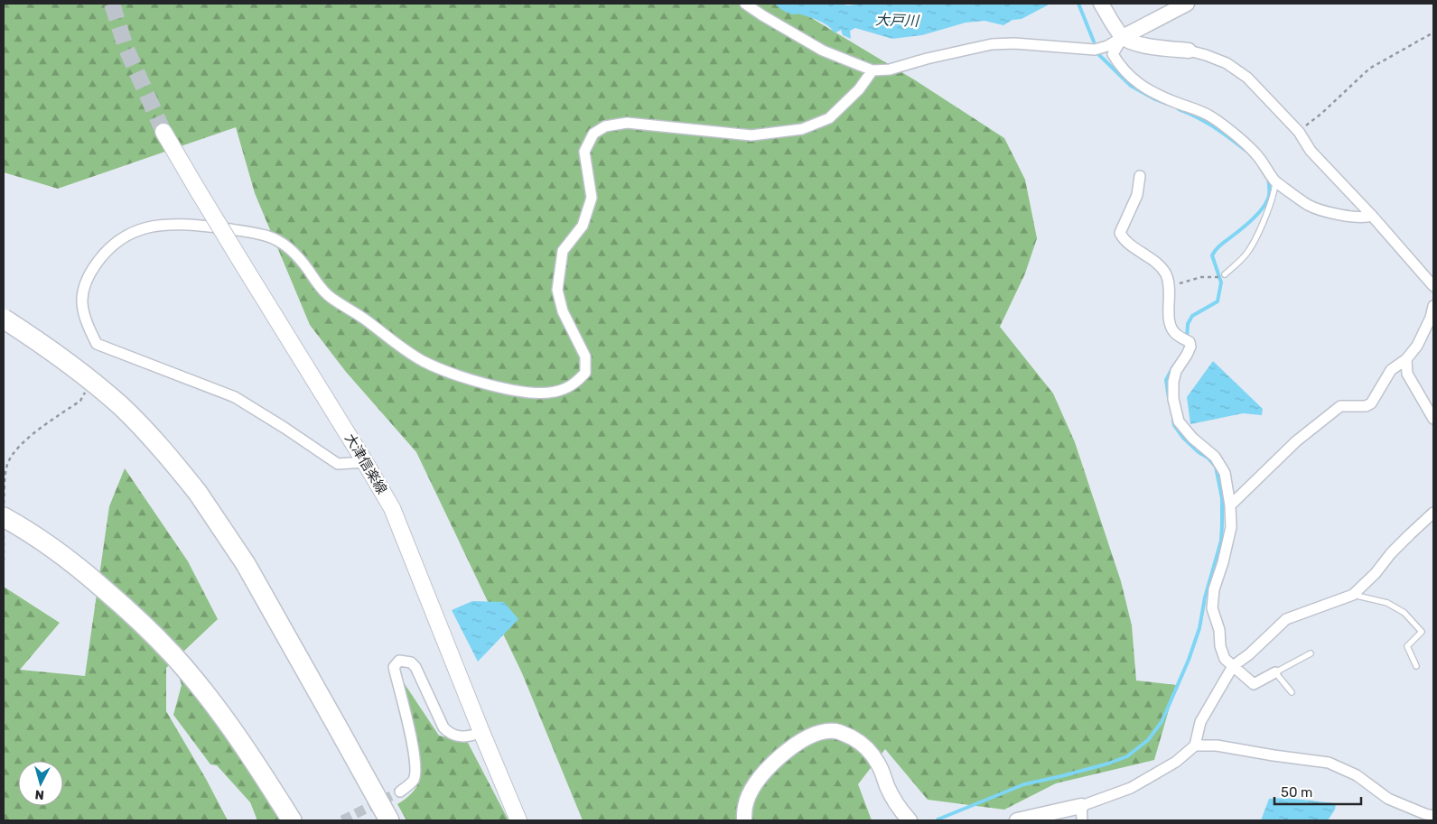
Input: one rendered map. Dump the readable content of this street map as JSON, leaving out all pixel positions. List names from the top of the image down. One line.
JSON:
{"streets":{"main road":["大津信楽線"]},"water":["大戸川"],"scale_bar":"50 m","north":"bottom"}
